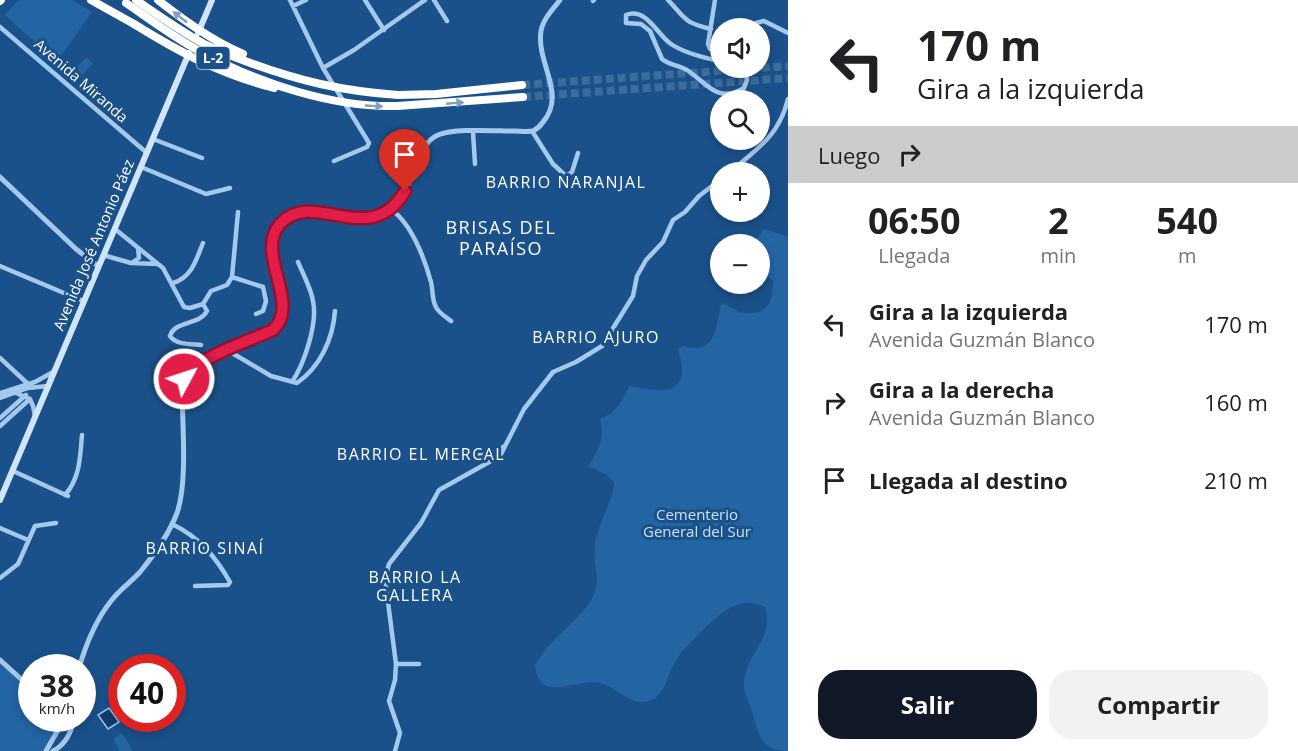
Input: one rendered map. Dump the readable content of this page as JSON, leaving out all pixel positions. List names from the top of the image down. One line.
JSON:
{"streets":{"highway":["L-2"],"main road":["Avenida José Antonio Páez"],"street":["Avenida Miranda"]},"crossings":[["Avenida Miranda","Avenida José Antonio Páez"]],"districts":["BARRIO NARANJAL","BRISAS DEL PARAÍSO","BARRIO AJURO","BARRIO EL MERCAL","BARRIO SINAÍ","BARRIO LA GALLERA"],"parks":["Cementerio General del Sur"],"page":{"turn":["170 m","Gira a la izquierda"],"map_buttons":["+","−"],"then":"Luego","eta":["06:50","Llegada","2","min","540","m"],"list":[{"name":"Gira a la izquierda","note":"Avenida Guzmán Blanco","value":"170 m"},{"name":"Gira a la derecha","note":"Avenida Guzmán Blanco","value":"160 m"},{"name":"Llegada al destino","value":"210 m"}],"speed":"38 km/h","limit":"40","buttons":["Salir","Compartir"]}}
